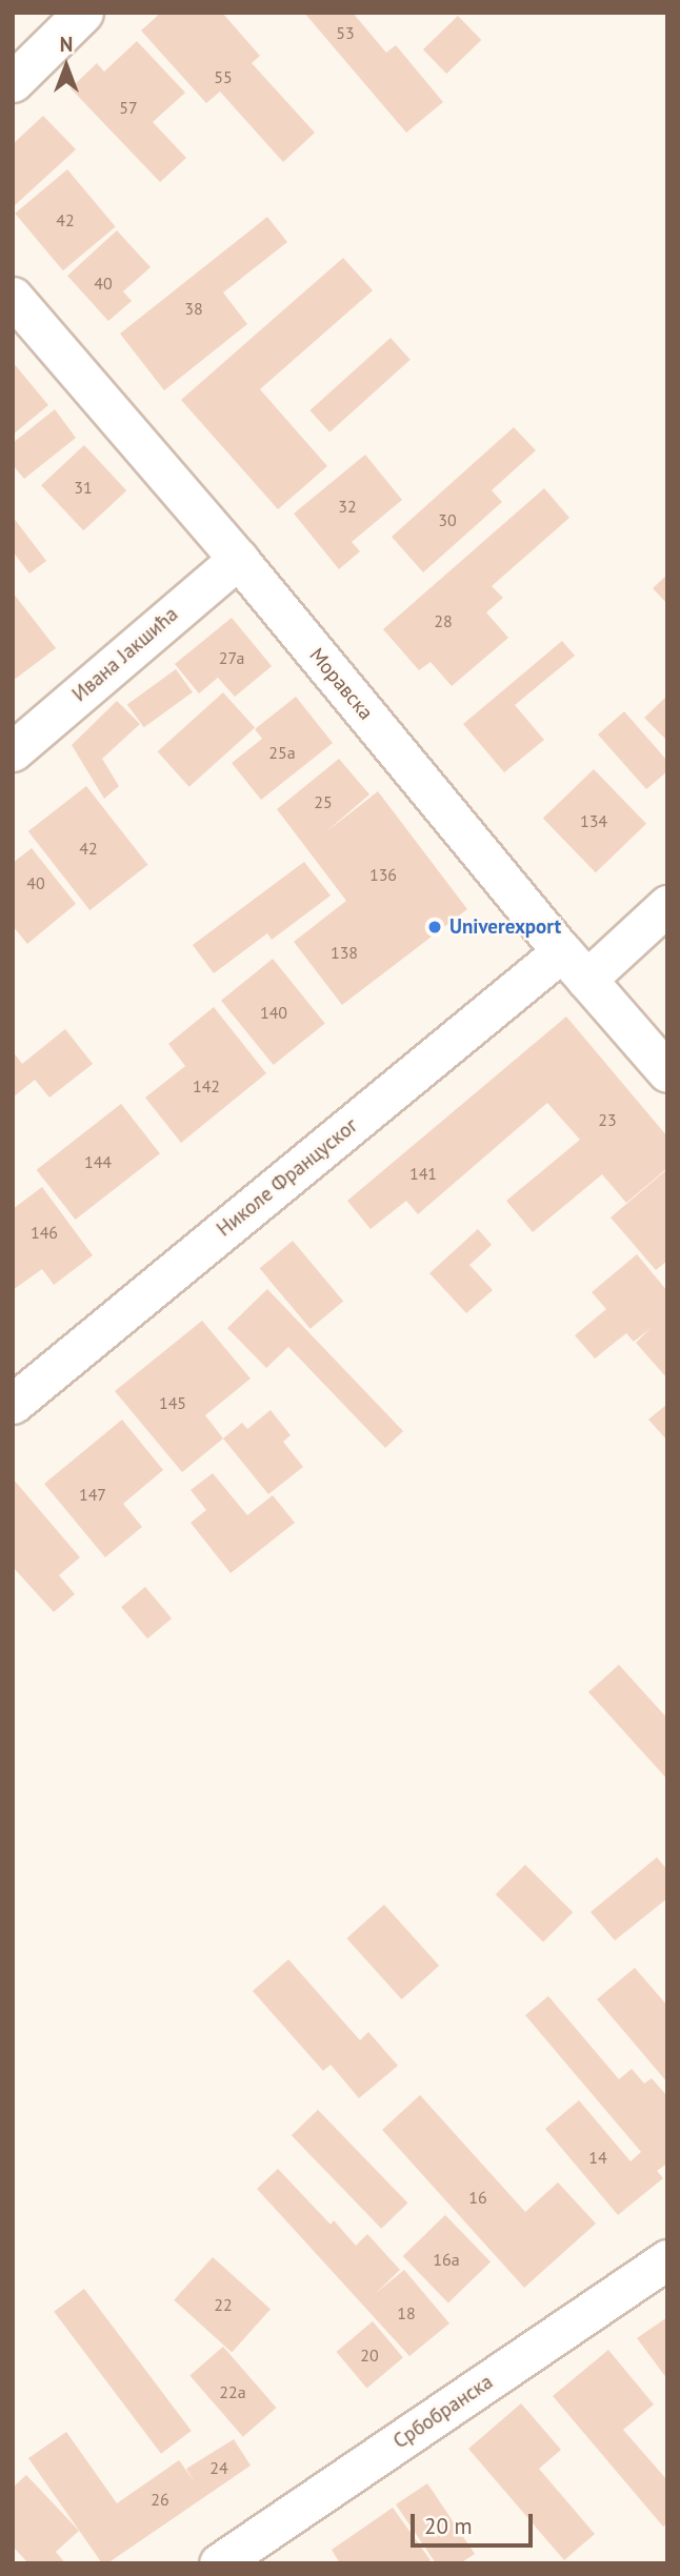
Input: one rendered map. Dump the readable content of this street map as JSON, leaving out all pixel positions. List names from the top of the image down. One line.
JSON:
{"streets":{"street":["Ивана Јакшића","Моравска","Николе Француског","Србобранска"]},"crossings":[["Ивана Јакшића","Моравска"],["Моравска","Николе Француског"]],"places":["Univerexport"],"house_numbers":["53","55","57","42","40","38","31","32","30","28","27a","25a","25","134","42","136","40","138","140","142","23","144","141","146","145","147","14","16","16a","22","18","20","22a","24","26"],"scale_bar":"20 m","north":"top"}
